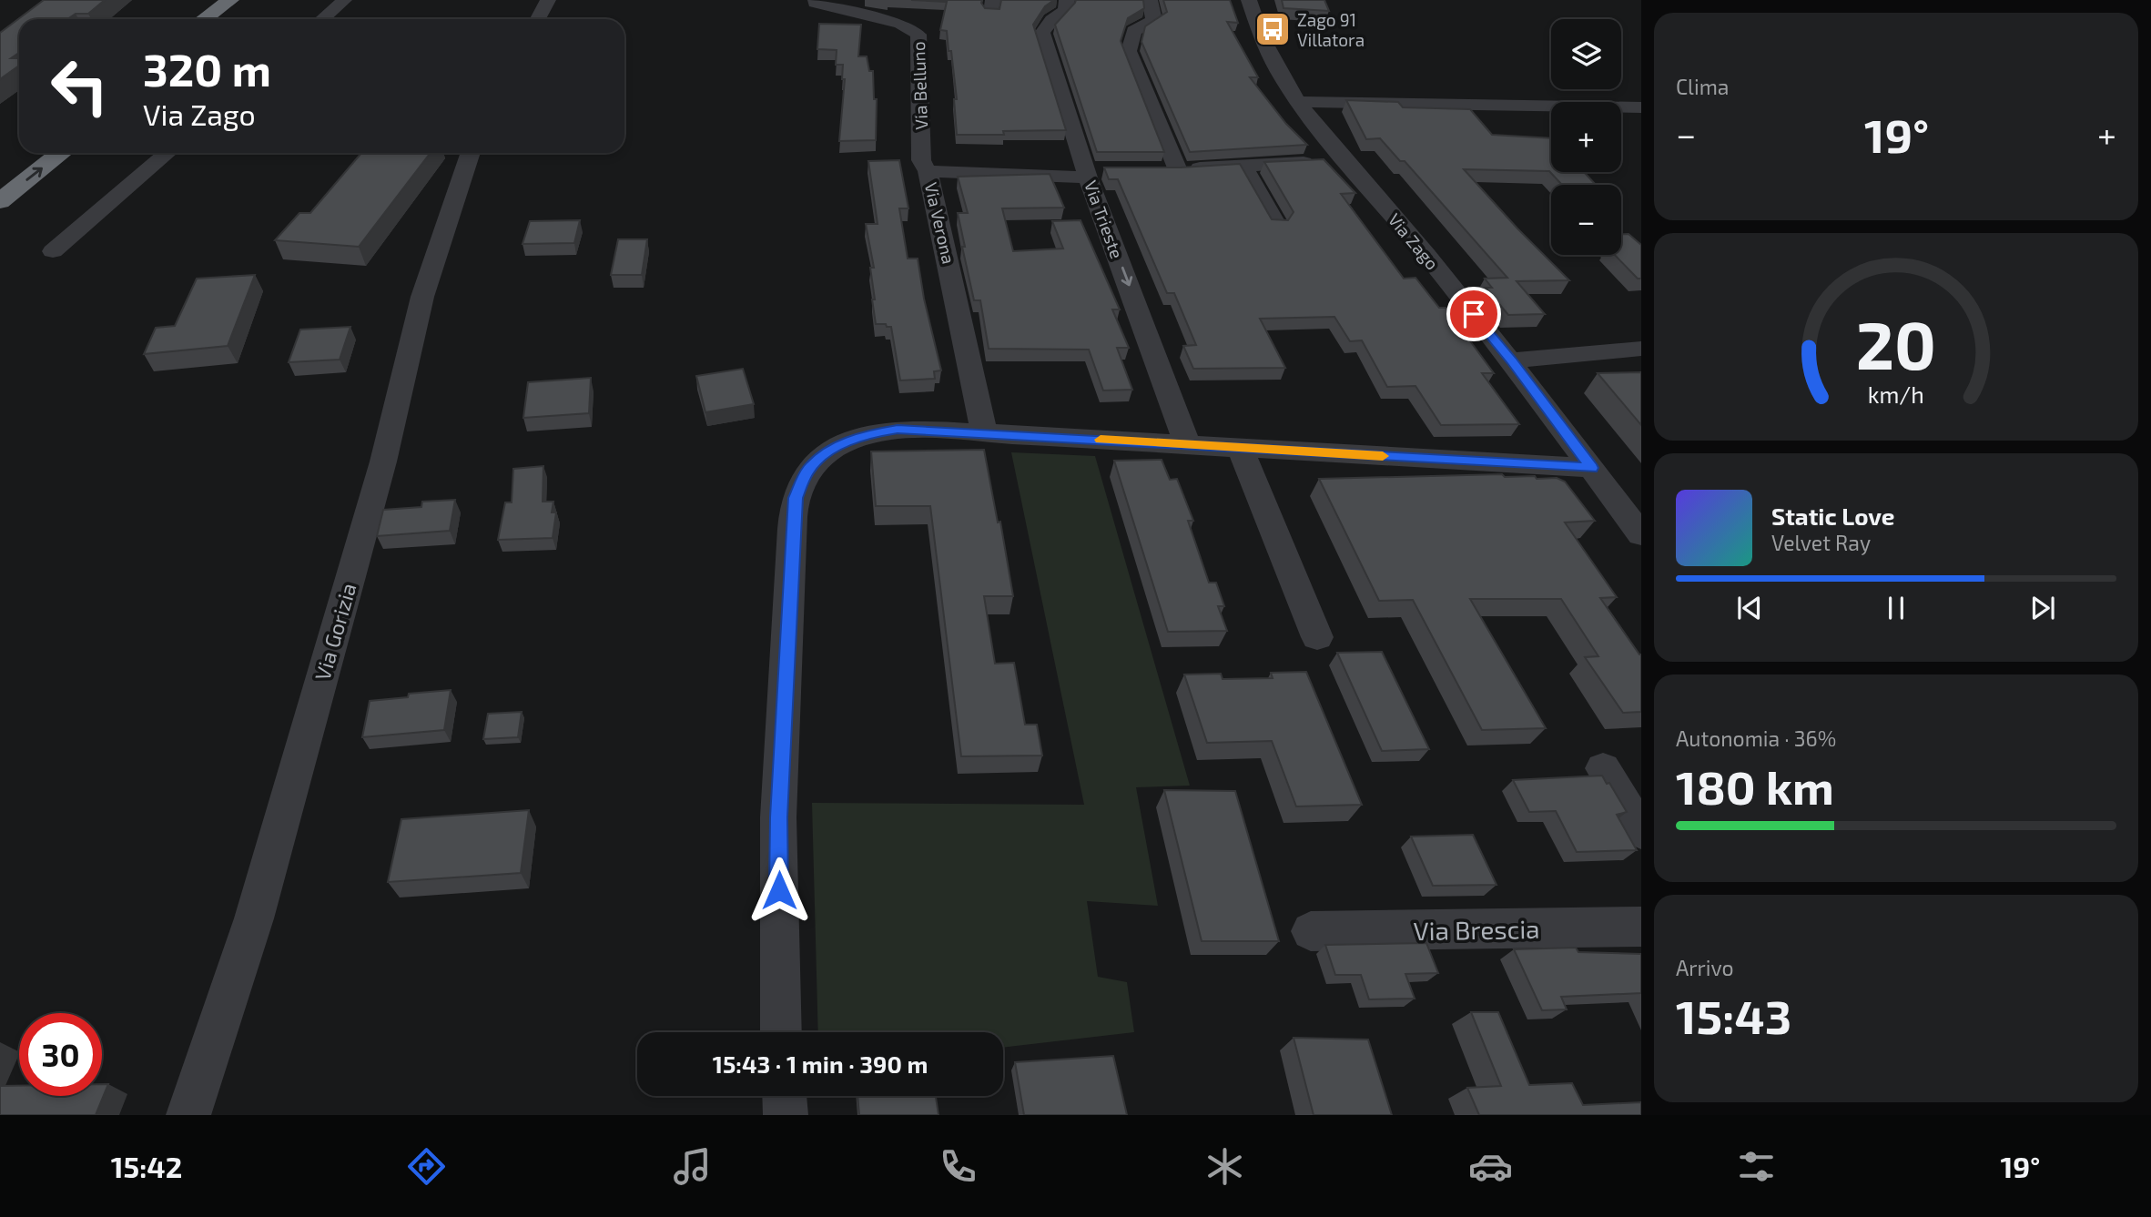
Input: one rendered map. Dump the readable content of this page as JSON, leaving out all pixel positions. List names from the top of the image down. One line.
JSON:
{"streets":{"street":["Via Belluno","Via Trieste","Via Verona","Via Zago","Via Gorizia","Via Brescia"]},"crossings":[["Via Belluno","Via Verona"],["Via Trieste","Via Verona"]],"one_way":["Via Trieste"],"places":{"bus stop":["Zago 91 Villatora"]},"page":{"tile":["Clima",["Autonomia · 36%","180 km"],["Arrivo","15:43"]],"map_buttons":["+","−"],"turn":["320 m","Via Zago"],"heat":["−","19°","+"],"song":["Static Love","Velvet Ray"],"limit":"30","trip":"15:43 · 1 min · 390 m","tabs":["15:42","19°"],"gauge":["20","km/h"]}}
